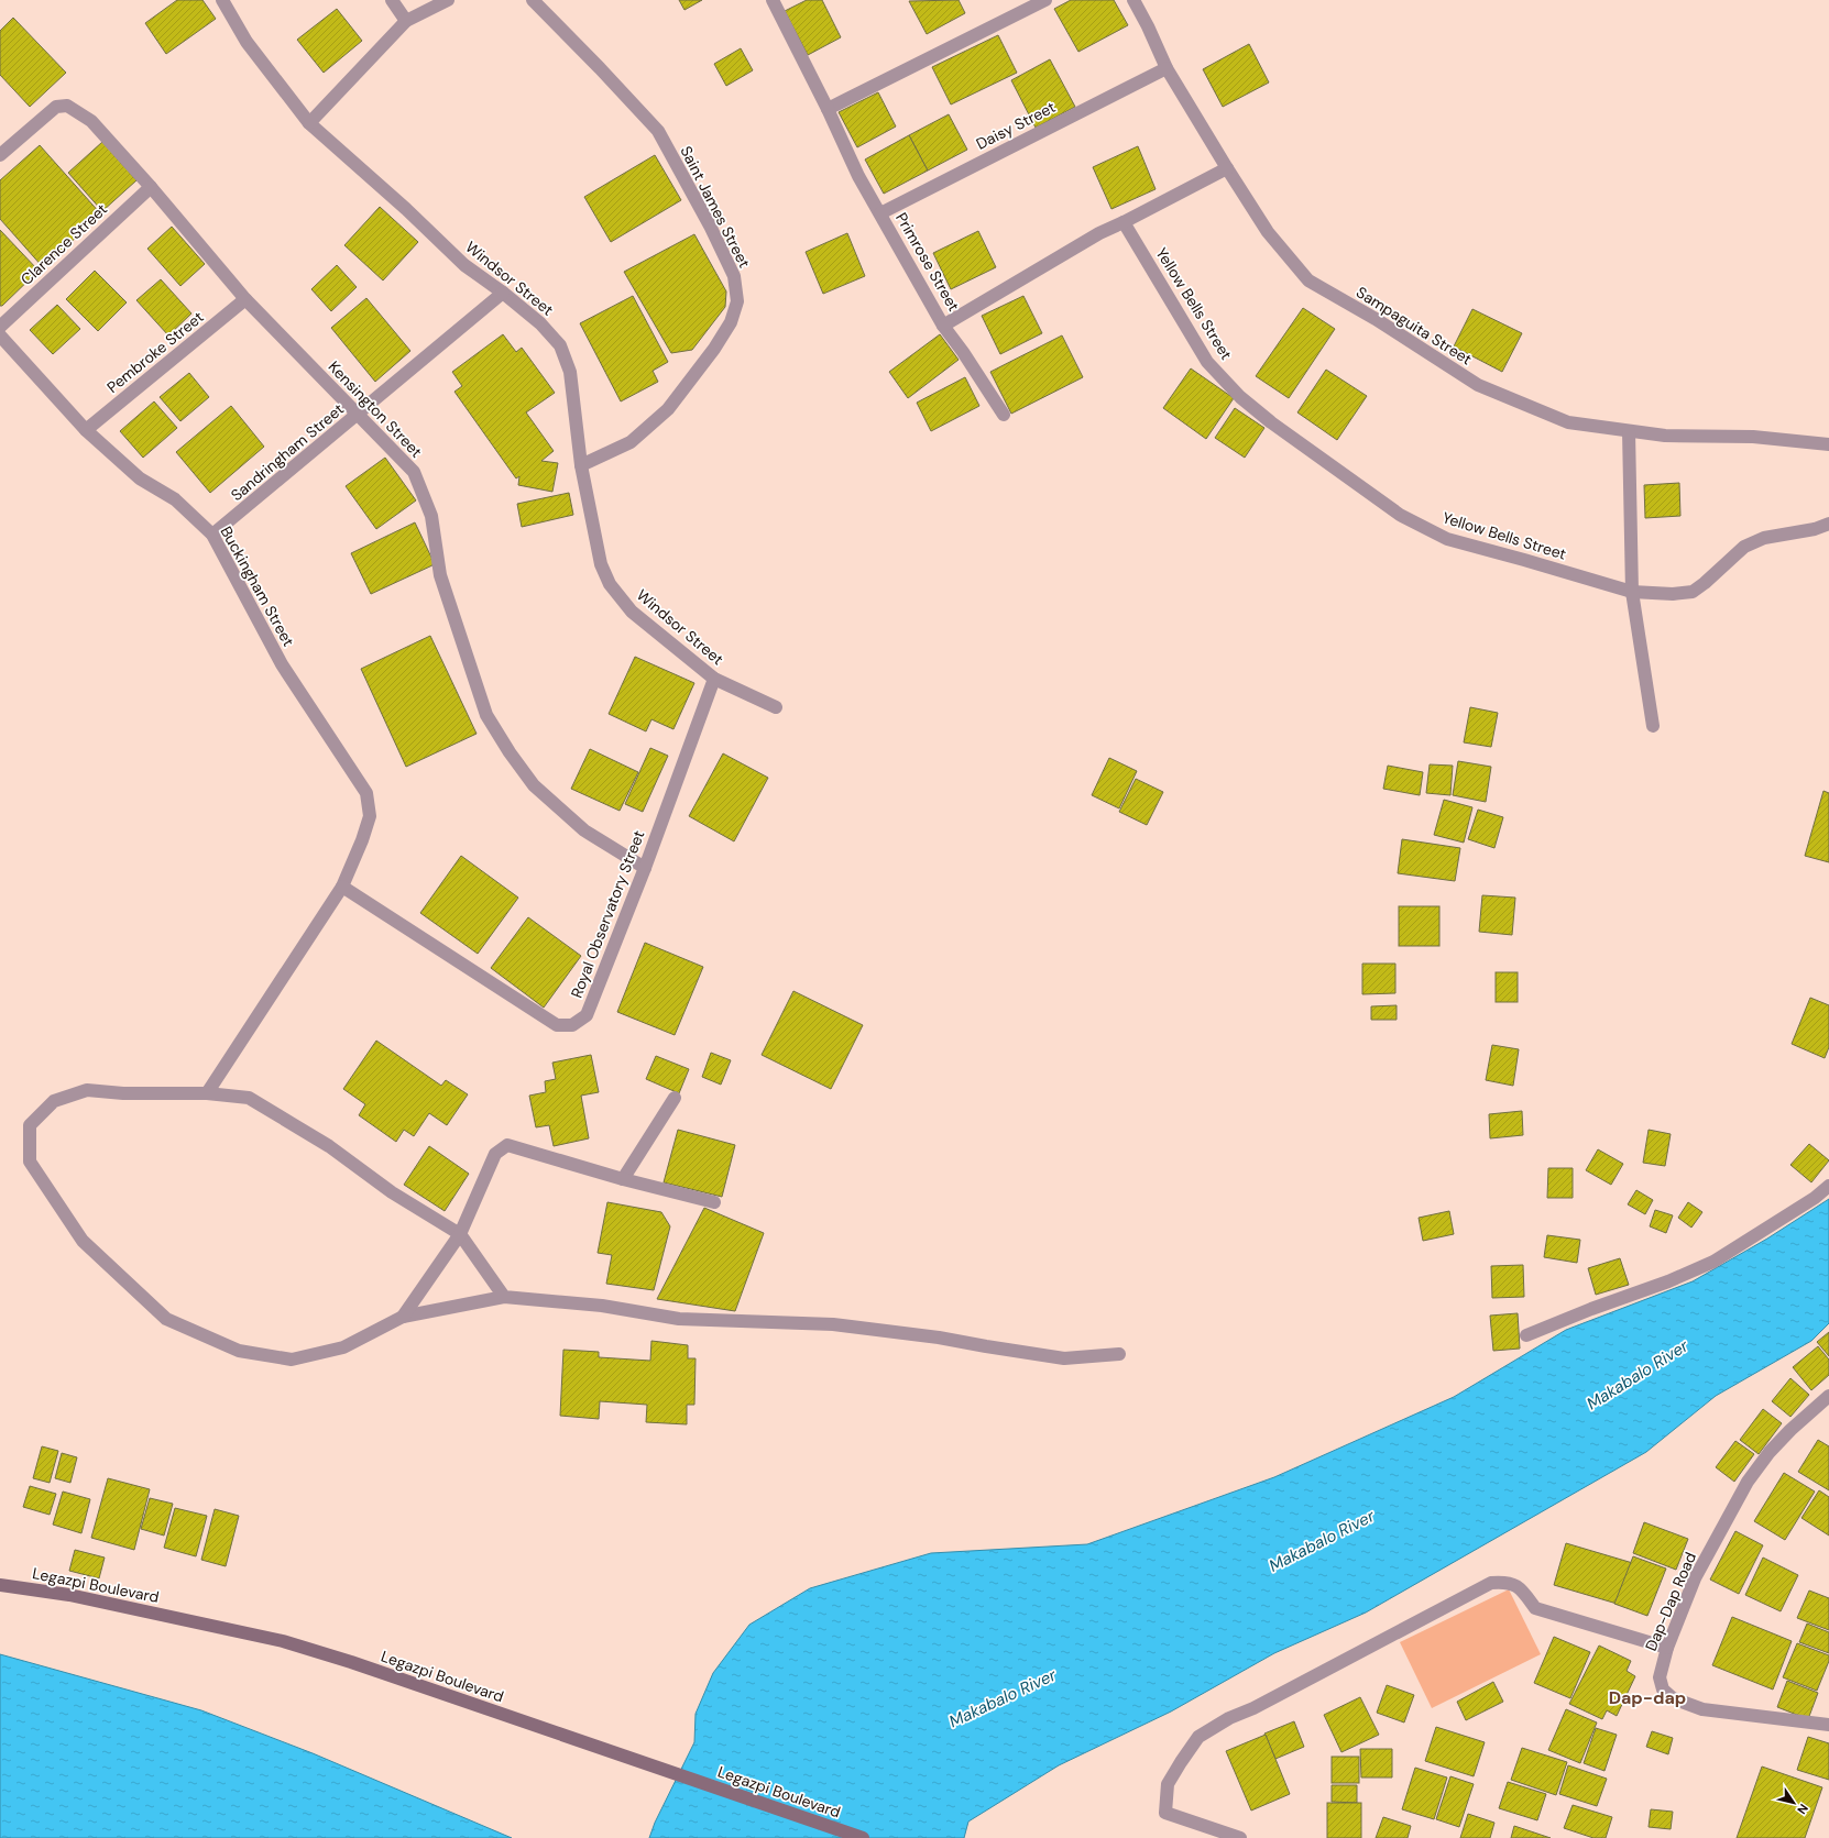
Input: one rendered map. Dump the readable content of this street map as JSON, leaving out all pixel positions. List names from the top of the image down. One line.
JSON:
{"streets":{"street":["Daisy Street","Saint James Street","Clarence Street","Primrose Street","Windsor Street","Yellow Bells Street","Sampaguita Street","Pembroke Street","Kensington Street","Sandringham Street","Buckingham Street","Royal Observatory Street","Legazpi Boulevard","Dap-Dap Road"]},"crossings":[["Daisy Street","Primrose Street"],["Daisy Street","Sampaguita Street"],["Saint James Street","Windsor Street"],["Clarence Street","Kensington Street"],["Primrose Street","Yellow Bells Street"],["Primrose Street","Sampaguita Street"],["Windsor Street","Sandringham Street"],["Windsor Street","Royal Observatory Street"],["Pembroke Street","Kensington Street"],["Pembroke Street","Buckingham Street"],["Kensington Street","Sandringham Street"],["Kensington Street","Royal Observatory Street"],["Sandringham Street","Buckingham Street"],["Buckingham Street","Royal Observatory Street"]],"districts":["Dap-dap"],"water":["Makabalo River"],"north":"bottom right"}
